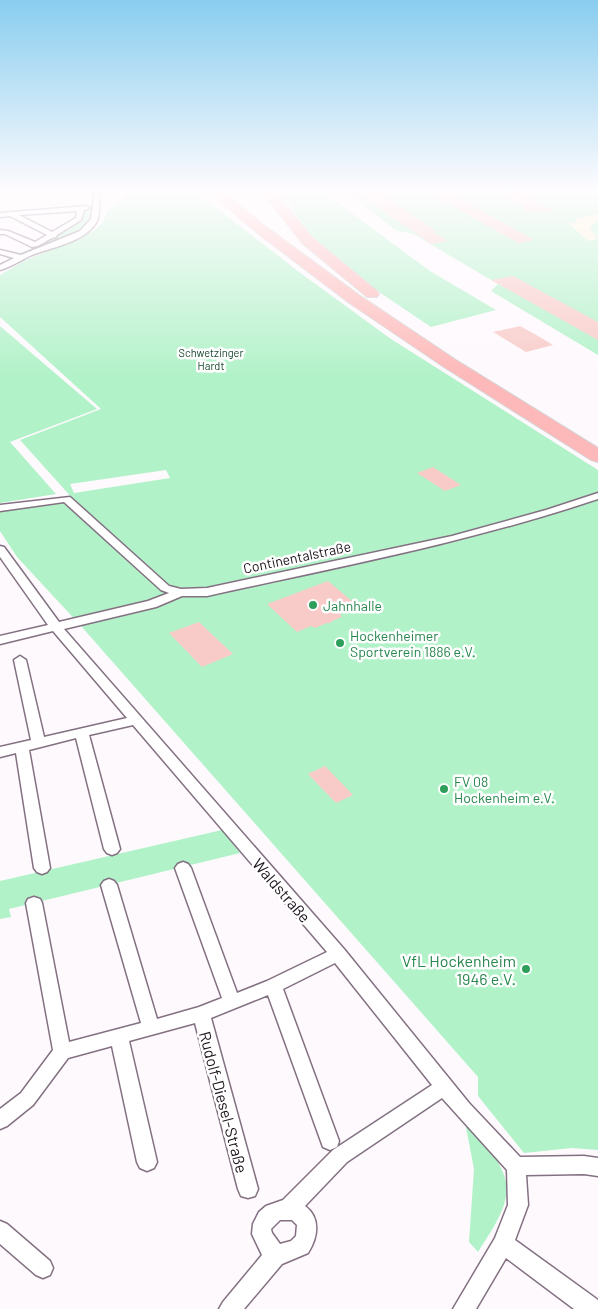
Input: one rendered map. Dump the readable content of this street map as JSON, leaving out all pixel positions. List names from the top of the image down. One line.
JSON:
{"streets":{"street":["Continentalstraße","Waldstraße","Rudolf-Diesel-Straße"]},"crossings":[["Continentalstraße","Waldstraße"],["Waldstraße","Rudolf-Diesel-Straße"]],"parks":["Schwetzinger Hardt"],"places":["Jahnhalle","Hockenheimer Sportverein 1886 e.V.","FV 08 Hockenheim e.V.","VfL Hockenheim 1946 e.V."]}
